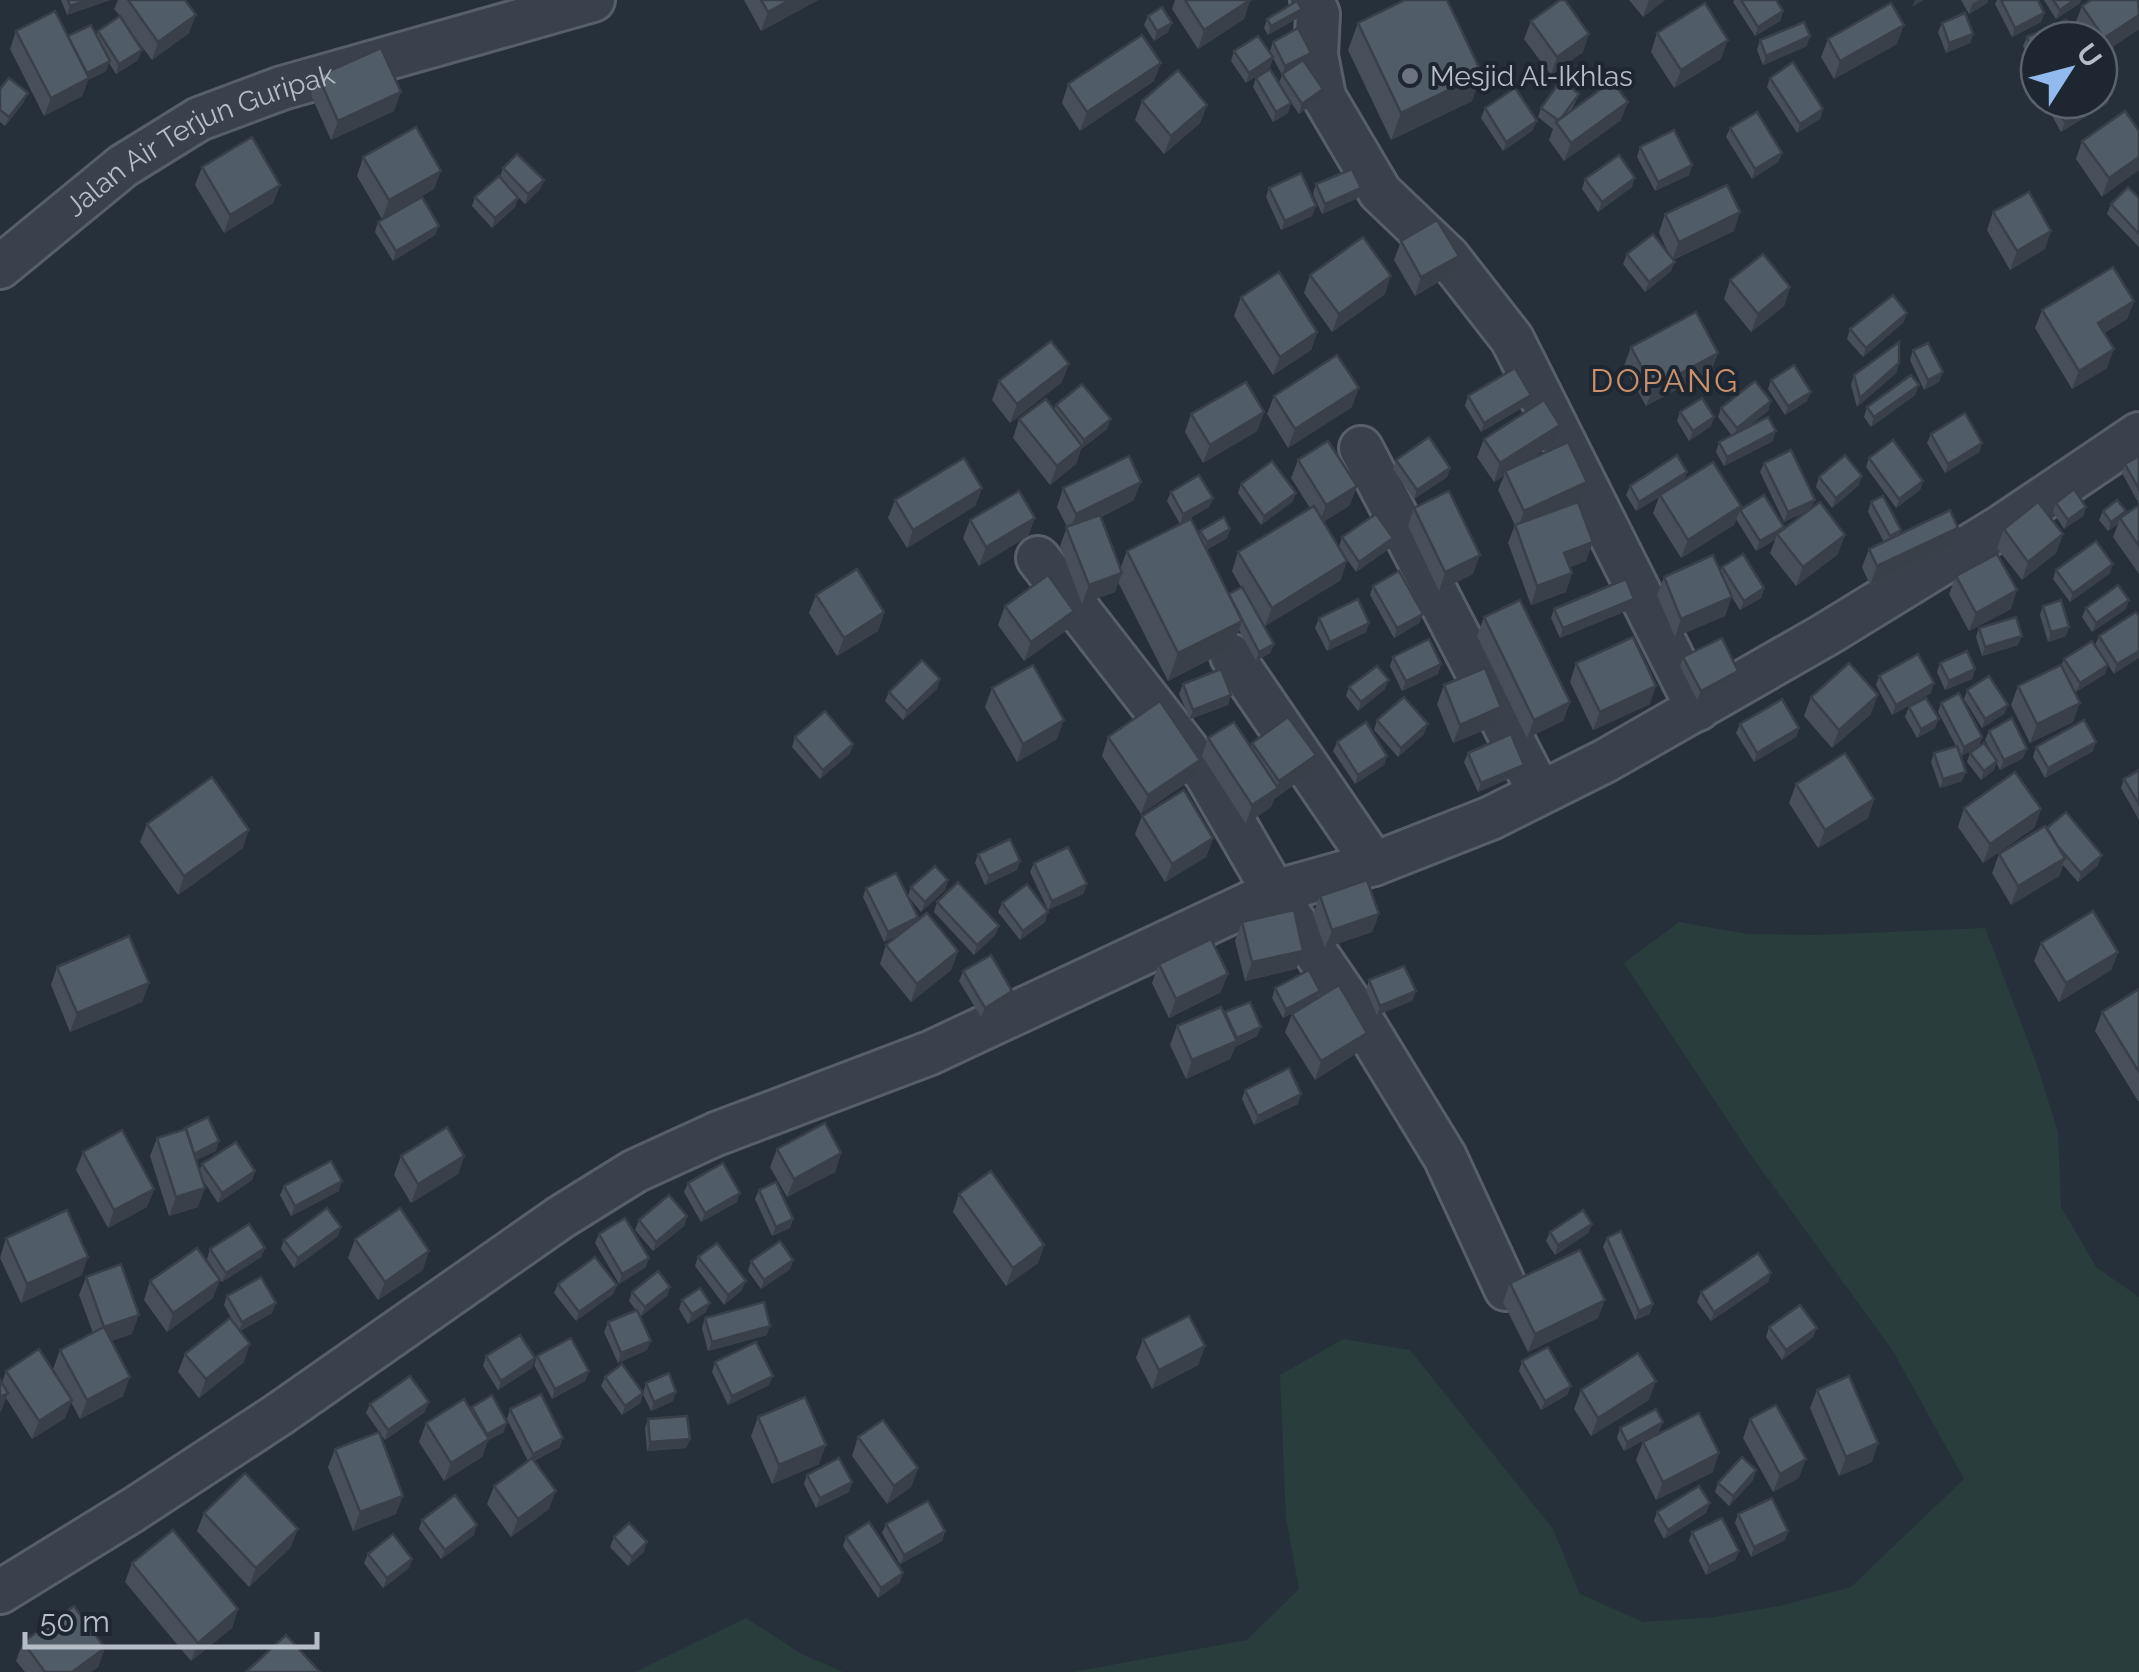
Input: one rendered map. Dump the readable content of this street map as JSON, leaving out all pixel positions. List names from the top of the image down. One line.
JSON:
{"streets":{"street":["Jalan Air Terjun Guripak"]},"districts":["DOPANG"],"places":["Mesjid Al-Ikhlas"],"scale_bar":"50 m","north":"top right"}
